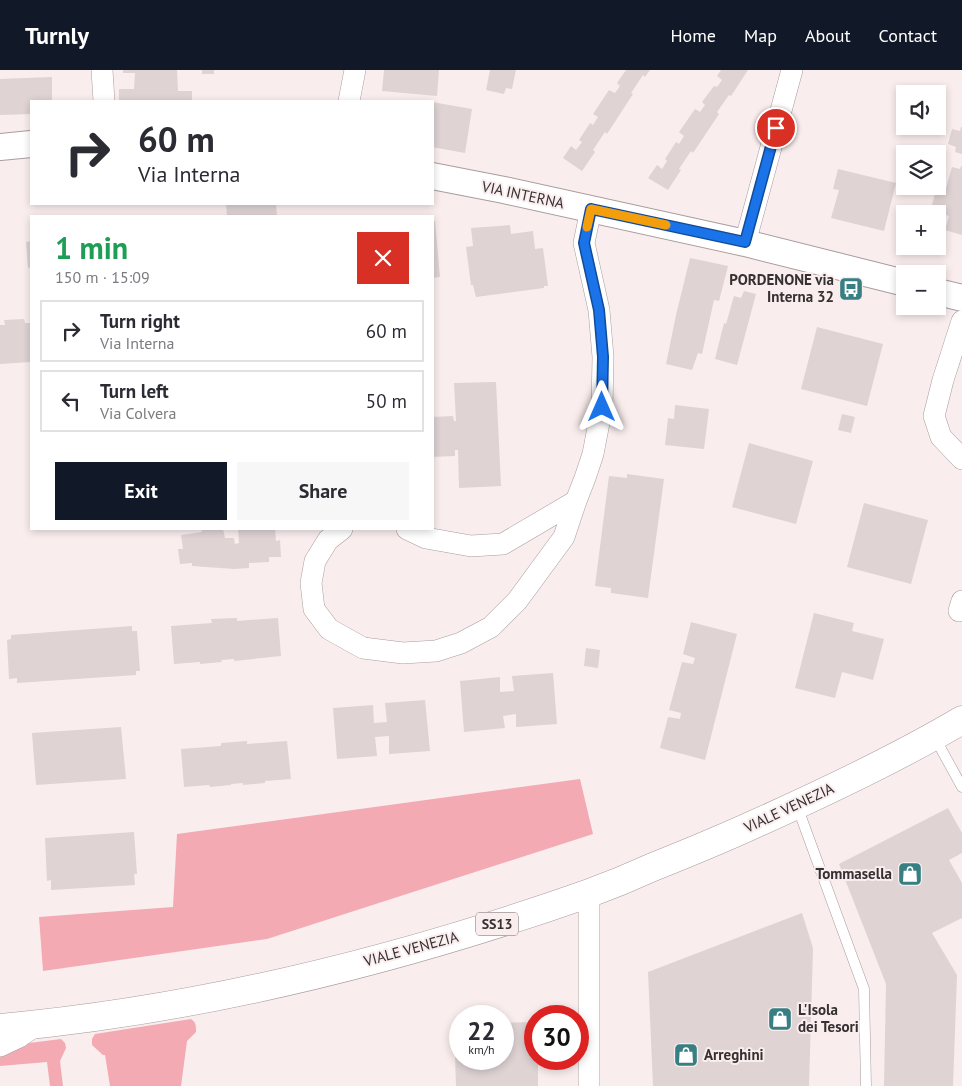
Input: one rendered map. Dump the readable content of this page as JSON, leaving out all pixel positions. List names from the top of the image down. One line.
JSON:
{"streets":{"main road":["VIALE VENEZIA","SS13"],"street":["VIA INTERNA"]},"places":{"bus stop":["PORDENONE via Interna 32"],"shop":["Tommasella","L'Isola dei Tesori","Arreghini"]},"page":{"header":"Turnly","nav":["Home","Map","About","Contact"],"map_buttons":["+","−"],"turn":["60 m","Via Interna"],"heading":["1 min","150 m · 15:09"],"list":[{"name":"Turn right","note":"Via Interna","value":"60 m"},{"name":"Turn left","note":"Via Colvera","value":"50 m"}],"buttons":["Exit","Share"],"speed":"22 km/h","limit":"30"}}
